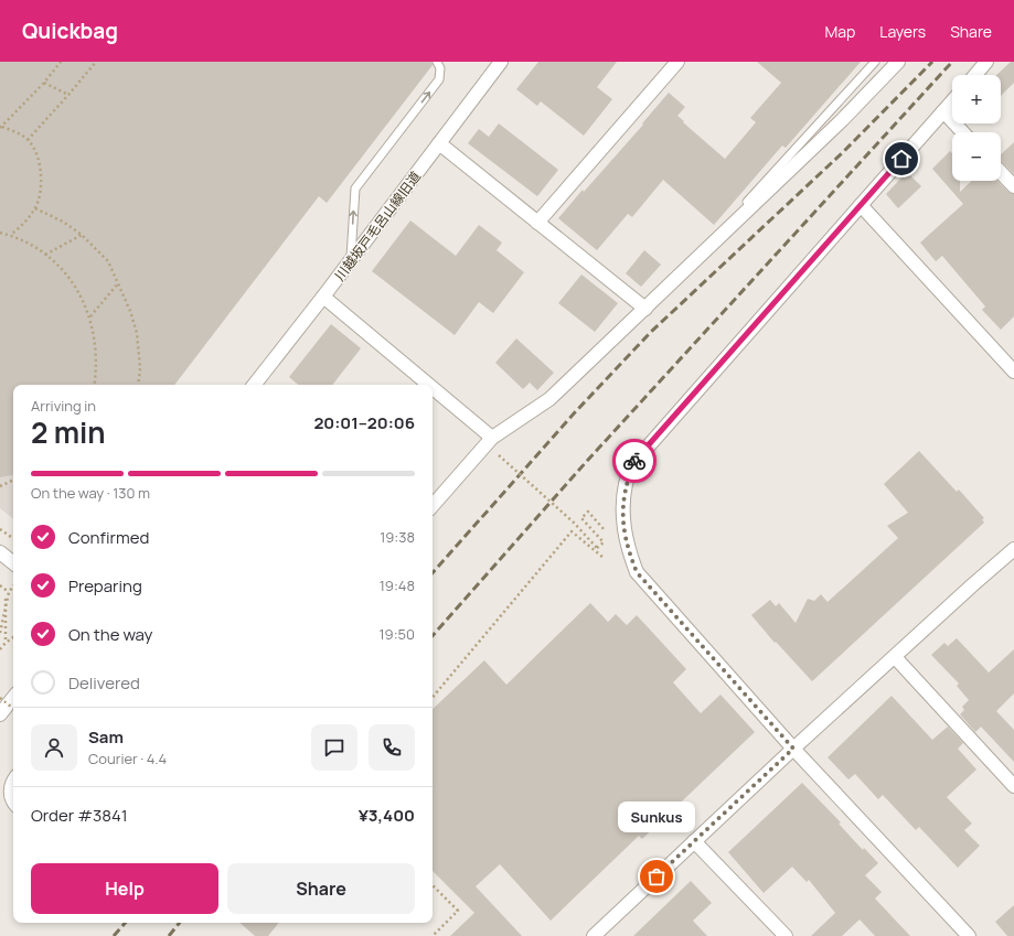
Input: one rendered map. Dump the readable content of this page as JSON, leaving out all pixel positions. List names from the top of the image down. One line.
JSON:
{"streets":{"street":["川越坂戸毛呂山線旧道"]},"places":["Sunkus"],"page":{"header":"Quickbag","nav":["Map","Layers","Share"],"map_buttons":["+","−"],"heading":["2 min","Arriving in","20:01–20:06"],"panel":["Sam","Courier · 4.4","Order #3841","¥3,400"],"bar":"On the way · 130 m","list":[["Confirmed","19:38"],["Preparing","19:48"],["On the way","19:50"],"Delivered"],"bubble":"Sunkus","buttons":["Help","Share"]}}
